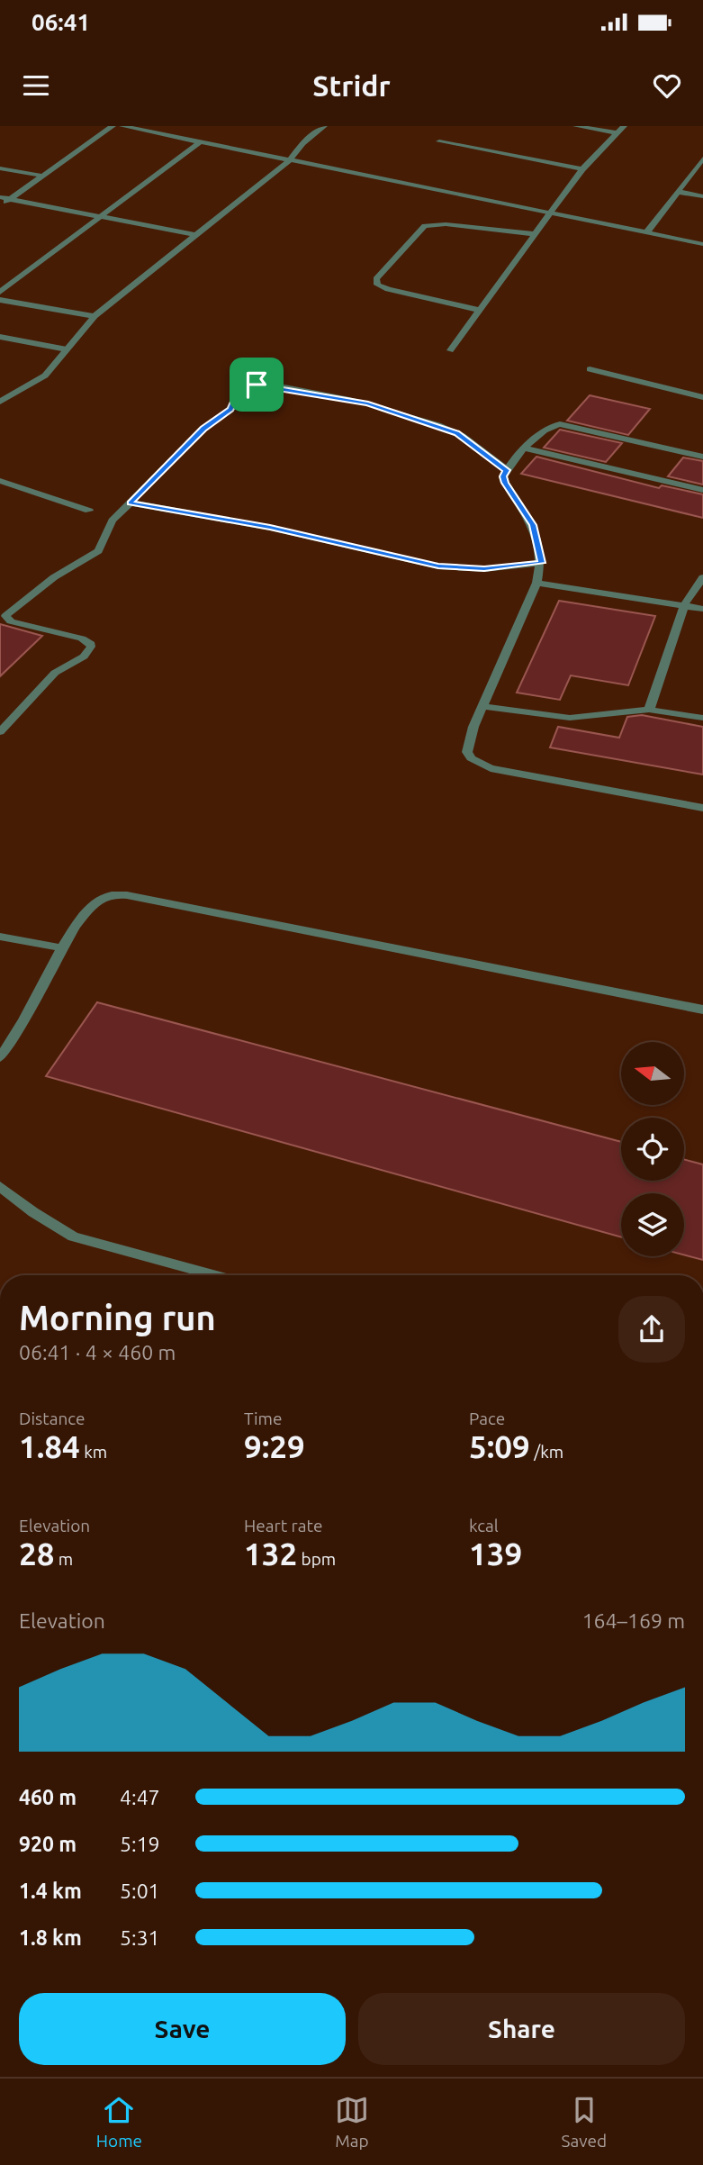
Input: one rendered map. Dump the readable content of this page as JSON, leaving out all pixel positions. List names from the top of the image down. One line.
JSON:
{"north":"left","page":{"status":"06:41","header":"Stridr","heading":["Morning run","06:41 · 4 × 460 m"],"stats":[["Distance","1.84 km"],["Time","9:29"],["Pace","5:09 /km"],["Elevation","28 m"],["Heart rate","132 bpm"],["kcal","139"]],"chart":["Elevation","164–169 m"],"list":[{"name":"460 m","note":"4:47"},{"name":"920 m","note":"5:19"},{"name":"1.4 km","note":"5:01"},{"name":"1.8 km","note":"5:31"}],"buttons":["Save","Share"],"tabs":["Home","Map","Saved"]}}
